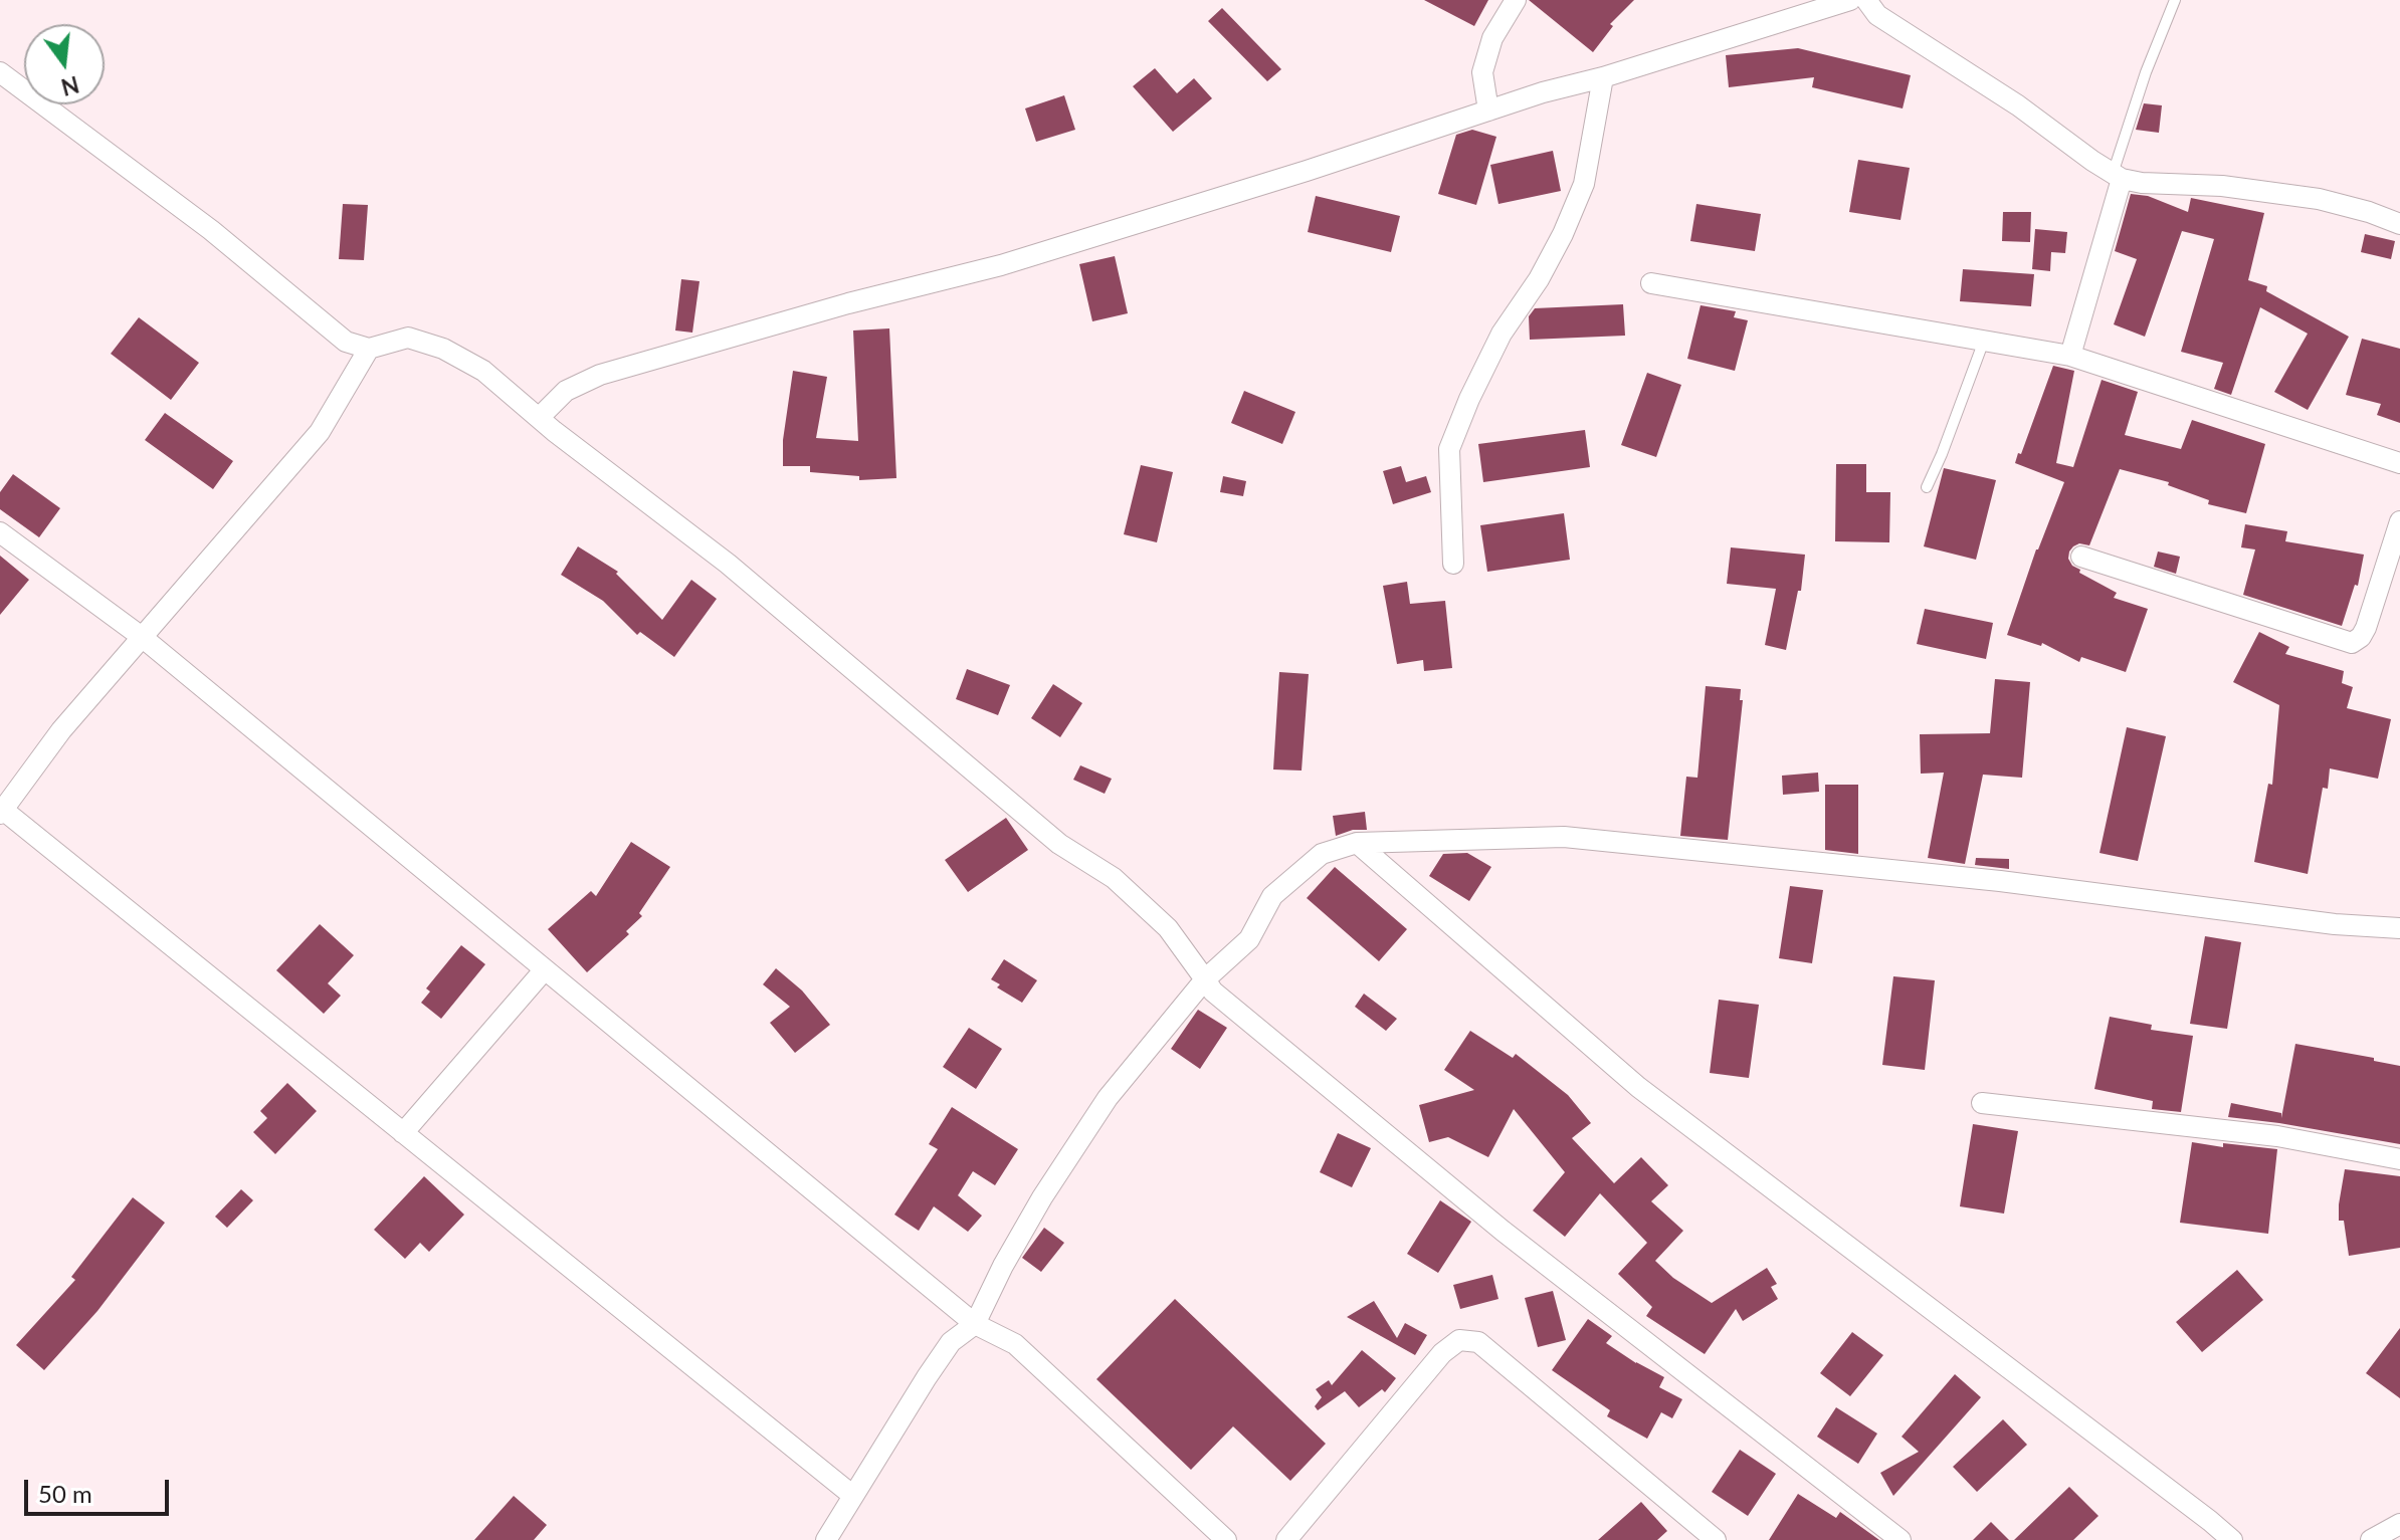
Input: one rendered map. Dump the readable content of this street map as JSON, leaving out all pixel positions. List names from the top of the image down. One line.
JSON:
{"scale_bar":"50 m","north":"bottom"}
